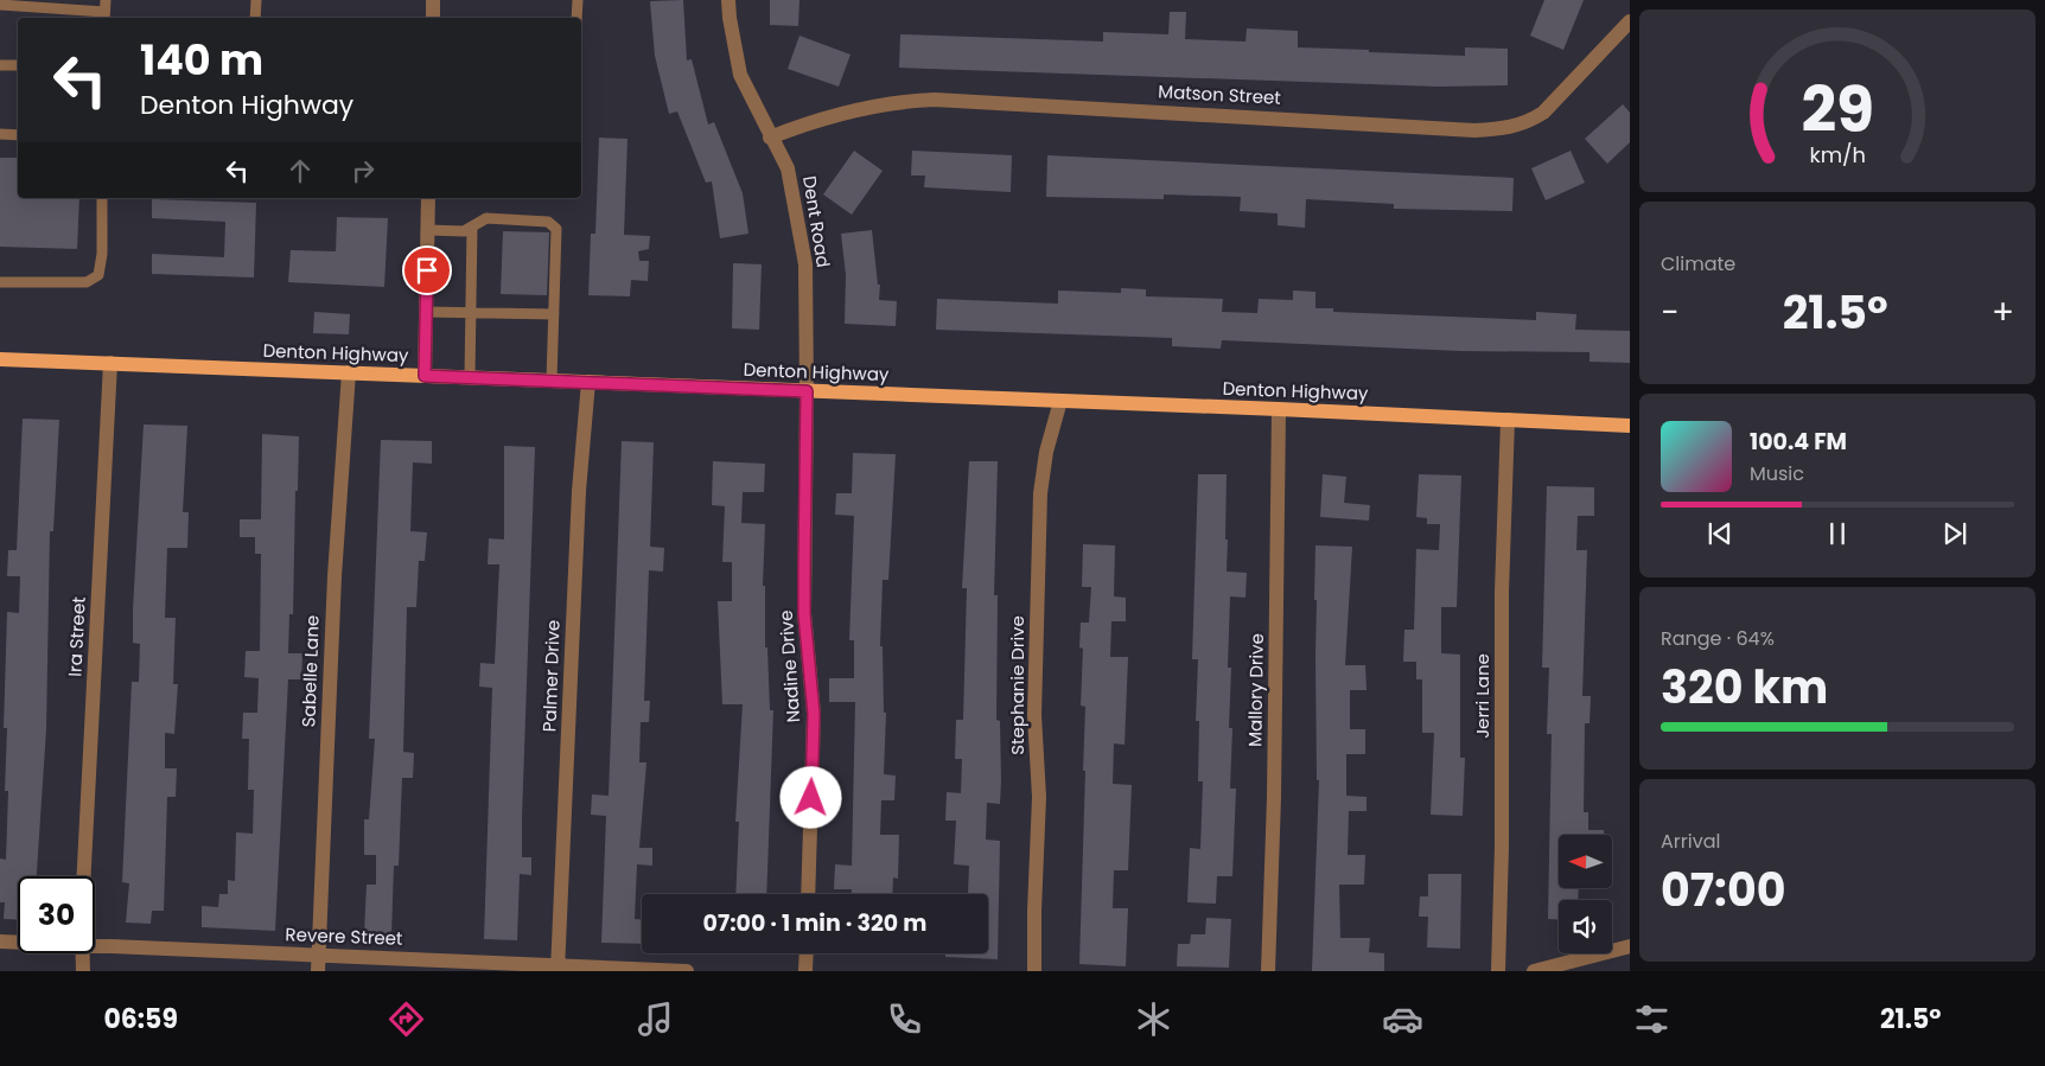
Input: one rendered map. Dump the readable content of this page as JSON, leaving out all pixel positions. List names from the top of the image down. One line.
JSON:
{"streets":{"main road":["Denton Highway"],"street":["Matson Street","Dent Road","Ira Street","Nadine Drive","Sabelle Lane","Palmer Drive","Stephanie Drive","Mallory Drive","Jerri Lane","Revere Street"]},"crossings":[["Matson Street","Dent Road"],["Dent Road","Denton Highway"],["Dent Road","Nadine Drive"],["Denton Highway","Ira Street"],["Denton Highway","Nadine Drive"],["Denton Highway","Sabelle Lane"],["Denton Highway","Palmer Drive"],["Denton Highway","Stephanie Drive"],["Denton Highway","Mallory Drive"],["Denton Highway","Jerri Lane"],["Sabelle Lane","Revere Street"],["Palmer Drive","Revere Street"]],"north":"left","page":{"turn":["140 m","Denton Highway"],"tile":["Climate",["Range · 64%","320 km"],["Arrival","07:00"]],"heat":["−","21.5°","+"],"song":["100.4 FM","Music"],"limit":"30","trip":"07:00 · 1 min · 320 m","tabs":["06:59","21.5°"],"gauge":["29","km/h"]}}
